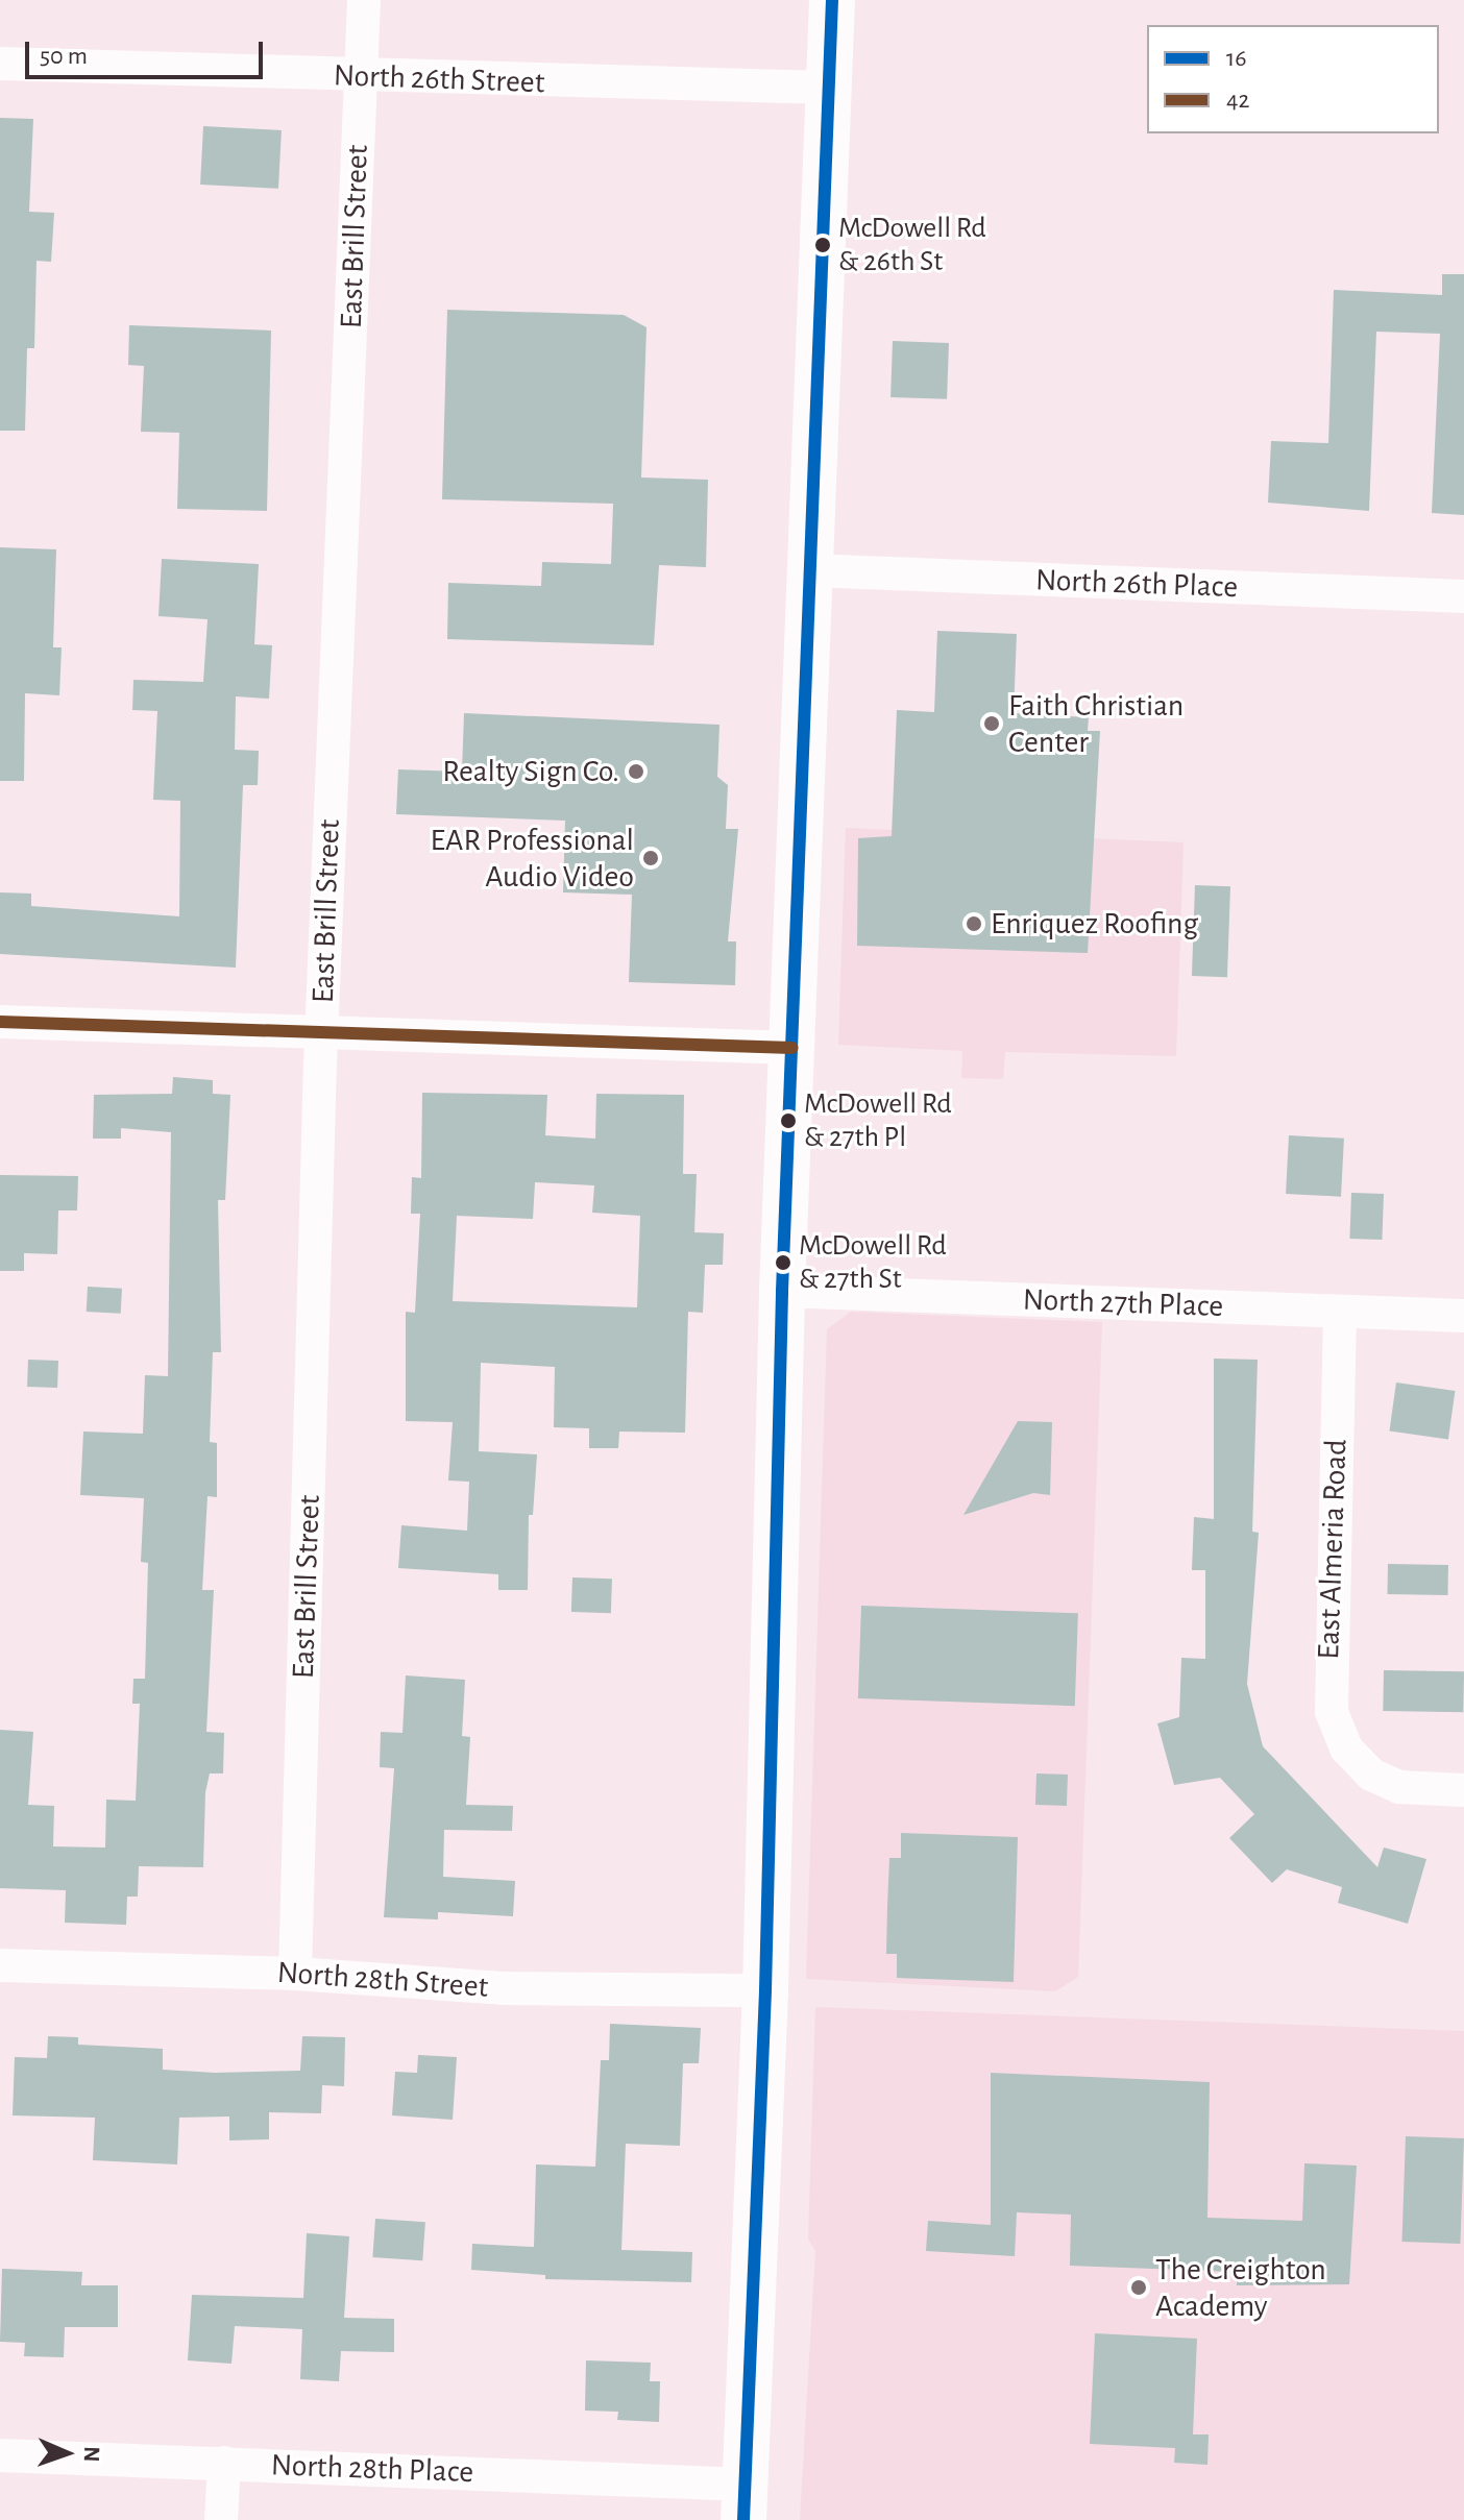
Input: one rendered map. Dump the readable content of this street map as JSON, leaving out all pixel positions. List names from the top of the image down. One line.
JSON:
{"streets":{"street":["North 26th Street","East Brill Street","North 26th Place","North 27th Place","East Almeria Road","North 28th Street","North 28th Place"]},"crossings":[["North 26th Street","East Brill Street"],["East Brill Street","North 28th Street"],["North 27th Place","East Almeria Road"]],"places":["McDowell Rd & 26th St","Faith Christian Center","Realty Sign Co.","EAR Professional Audio Video","Enriquez Roofing","McDowell Rd & 27th Pl","McDowell Rd & 27th St","The Creighton Academy"],"lines":["transit line 16","transit line 42"],"legend":["16","42"],"scale_bar":"50 m","north":"right"}
